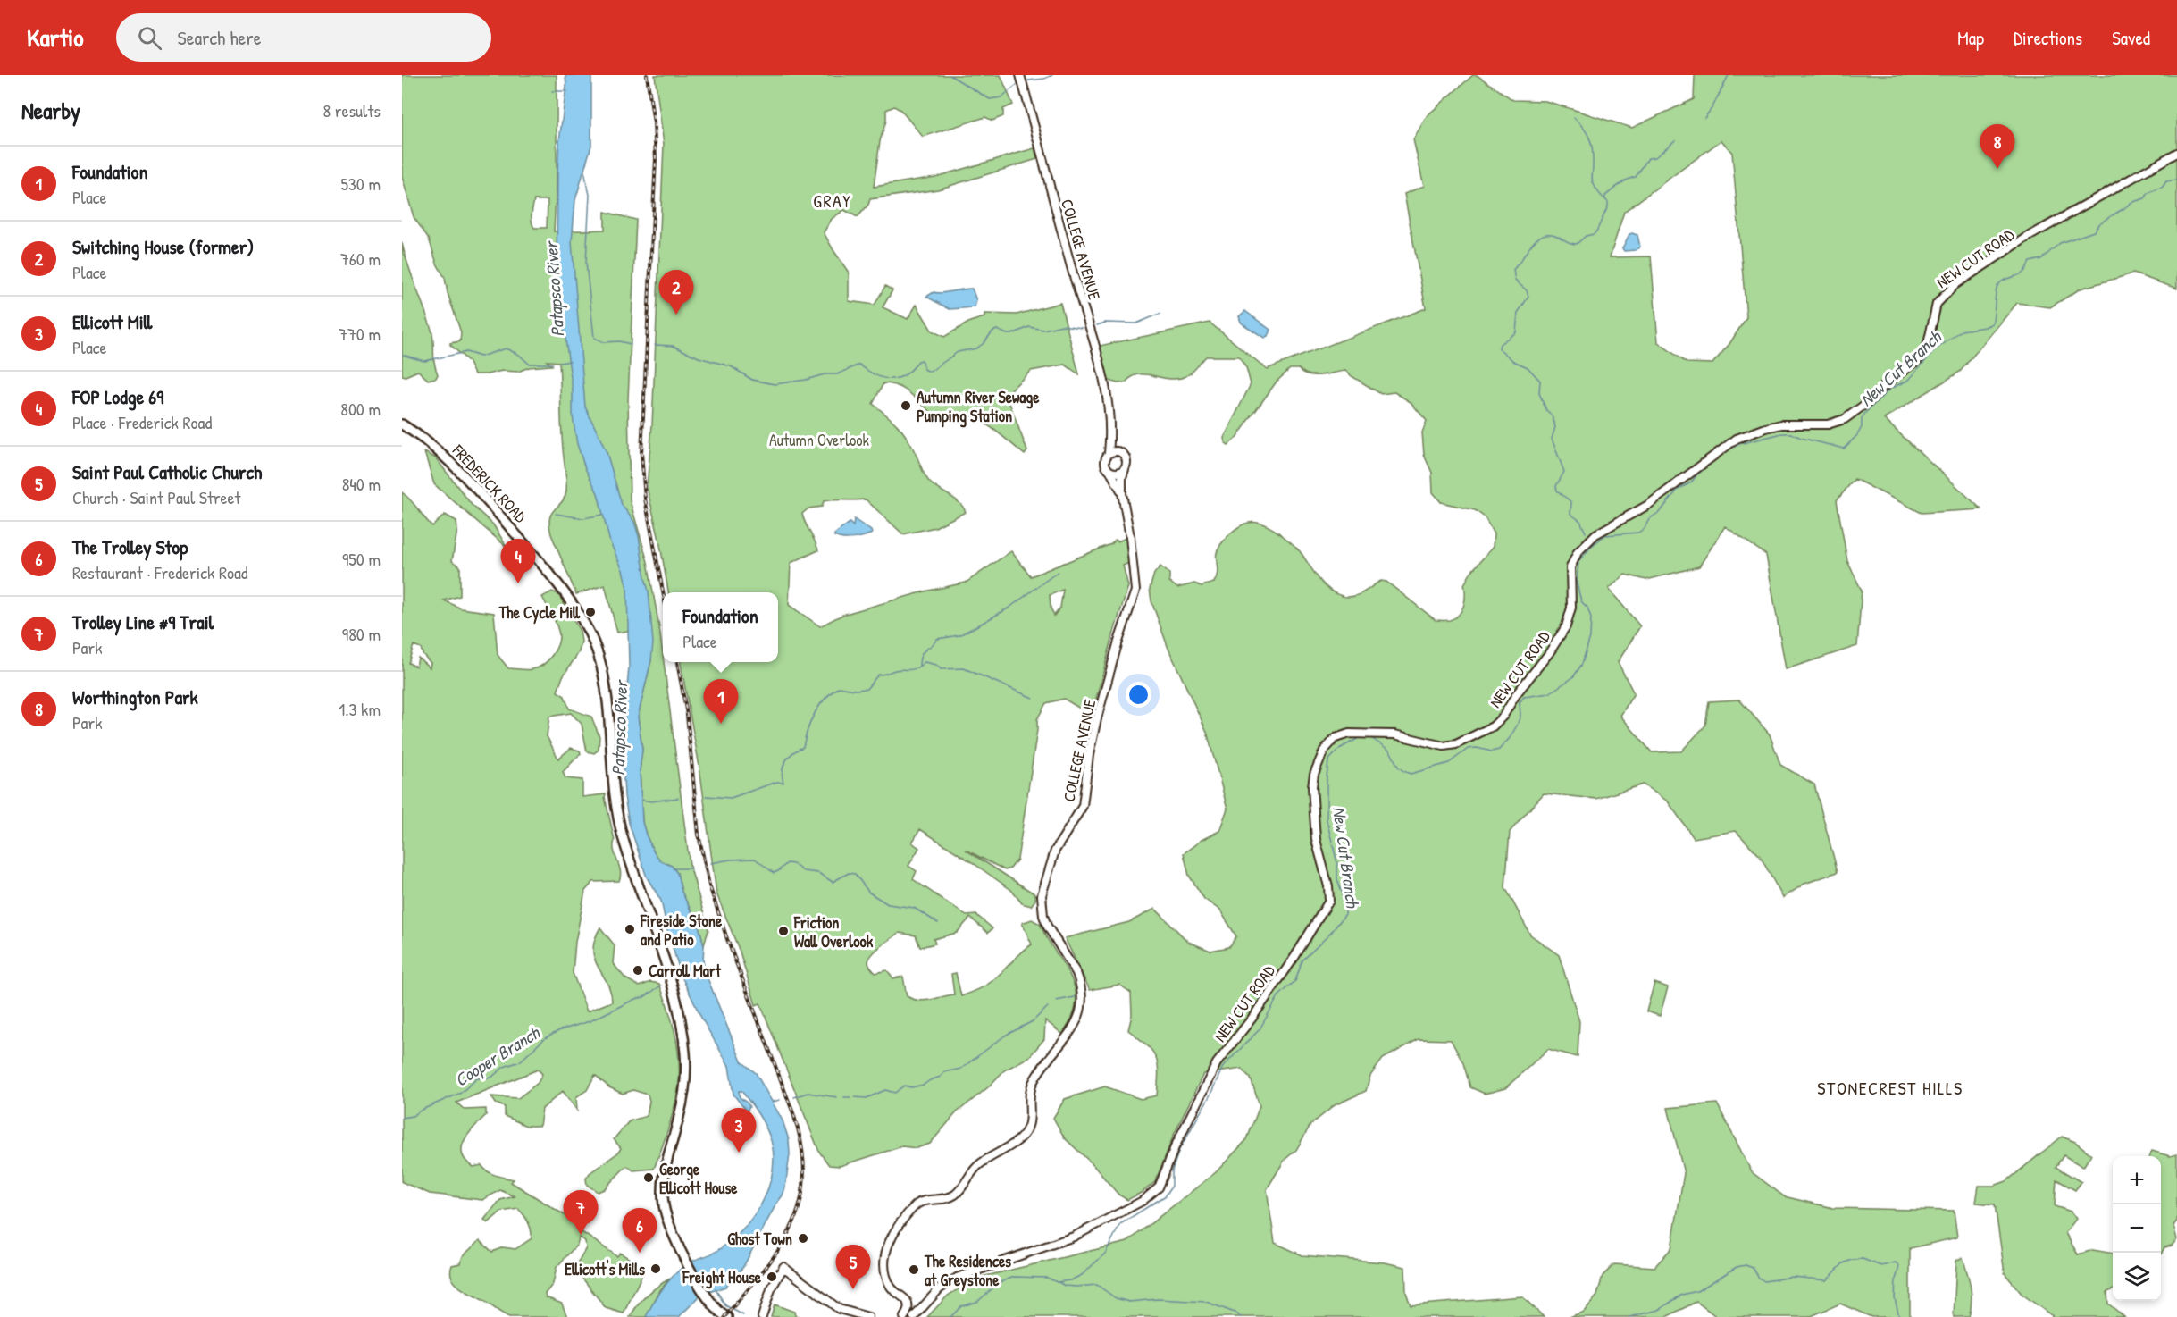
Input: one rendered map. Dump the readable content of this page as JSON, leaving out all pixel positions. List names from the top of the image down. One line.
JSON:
{"streets":{"main road":["FREDERICK ROAD"],"street":["COLLEGE AVENUE","NEW CUT ROAD"]},"districts":["GRAY","STONECREST HILLS"],"water":["Patapsco River","New Cut Branch","Cooper Branch"],"parks":["Autumn Overlook"],"places":["Autumn River Sewage Pumping Station","The Cycle Mill","Fireside Stone and Patio","Friction Wall Overlook","Carroll Mart","George Ellicott House","Ghost Town","Ellicott's Mills","The Residences at Greystone","Freight House"],"page":{"header":"Kartio","search":"Search here","nav":["Map","Directions","Saved"],"heading":["Nearby","8 results"],"pins":["8","2","4","1","3","7","6","5"],"list":[{"mark":"1","name":"Foundation","note":"Place","value":"530 m"},{"mark":"2","name":"Switching House (former)","note":"Place","value":"760 m"},{"mark":"3","name":"Ellicott Mill","note":"Place","value":"770 m"},{"mark":"4","name":"FOP Lodge 69","note":"Place · Frederick Road","value":"800 m"},{"mark":"5","name":"Saint Paul Catholic Church","note":"Church · Saint Paul Street","value":"840 m"},{"mark":"6","name":"The Trolley Stop","note":"Restaurant · Frederick Road","value":"950 m"},{"mark":"7","name":"Trolley Line #9 Trail","note":"Park","value":"980 m"},{"mark":"8","name":"Worthington Park","note":"Park","value":"1.3 km"}],"popup":["Foundation","Place"],"map_buttons":["+","−"]}}
